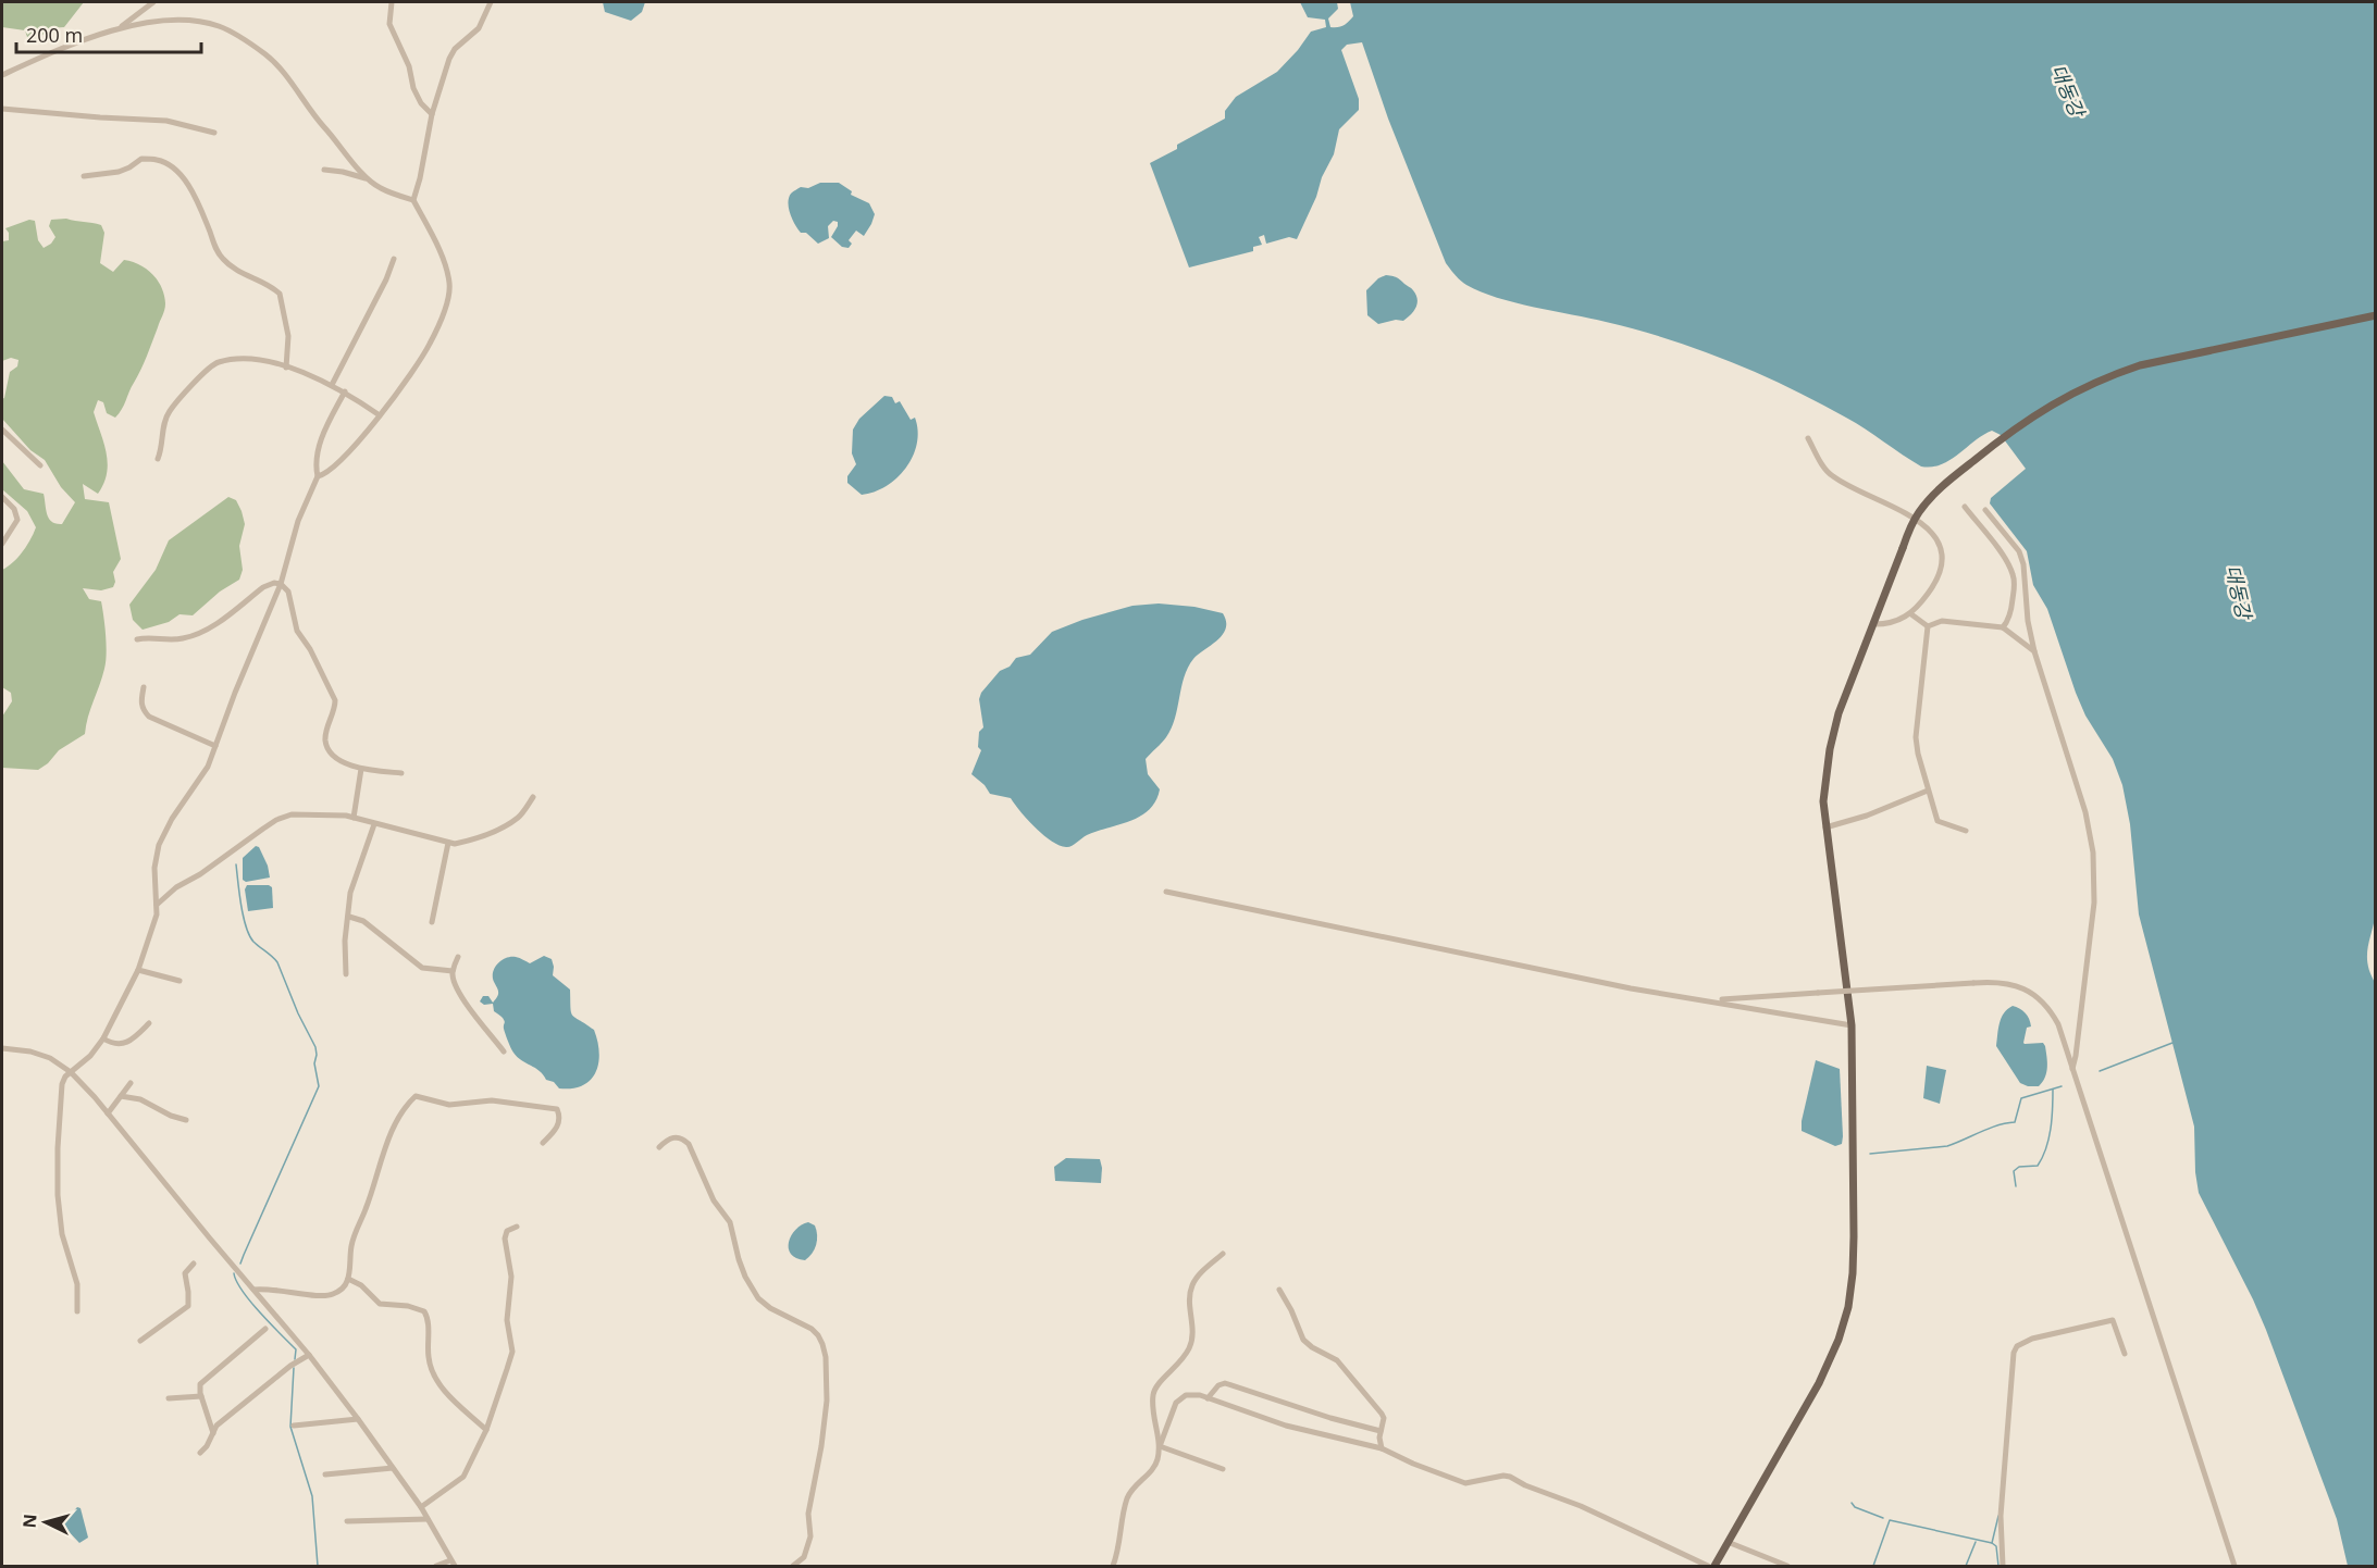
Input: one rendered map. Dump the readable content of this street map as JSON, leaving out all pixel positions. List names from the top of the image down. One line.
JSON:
{"water":["대동강"],"scale_bar":"200 m","north":"left"}
